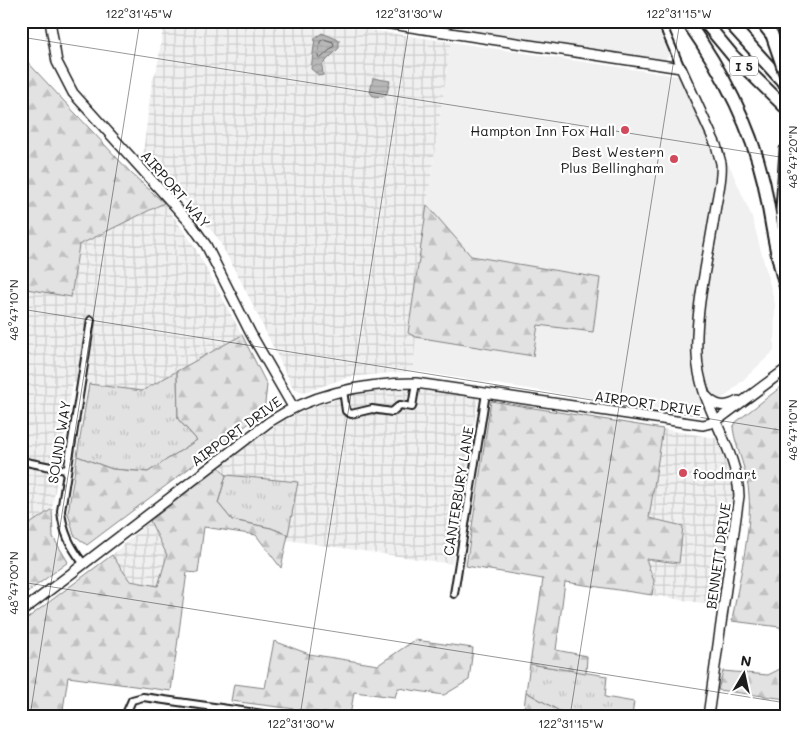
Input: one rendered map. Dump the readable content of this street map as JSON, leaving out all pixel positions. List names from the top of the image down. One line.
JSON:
{"streets":{"highway":["I 5"],"main road":["AIRPORT WAY","AIRPORT DRIVE","BENNETT DRIVE"],"street":["SOUND WAY","CANTERBURY LANE"]},"crossings":[["AIRPORT WAY","AIRPORT DRIVE"],["AIRPORT DRIVE","SOUND WAY"],["AIRPORT DRIVE","CANTERBURY LANE"],["AIRPORT DRIVE","BENNETT DRIVE"]],"places":["Hampton Inn Fox Hall","Best Western Plus Bellingham","foodmart"],"north":"top","coordinates":["122°31'45\"W","122°31'30\"W","122°31'15\"W","48°47'20\"N","48°47'10\"N","48°47'00\"N"]}
